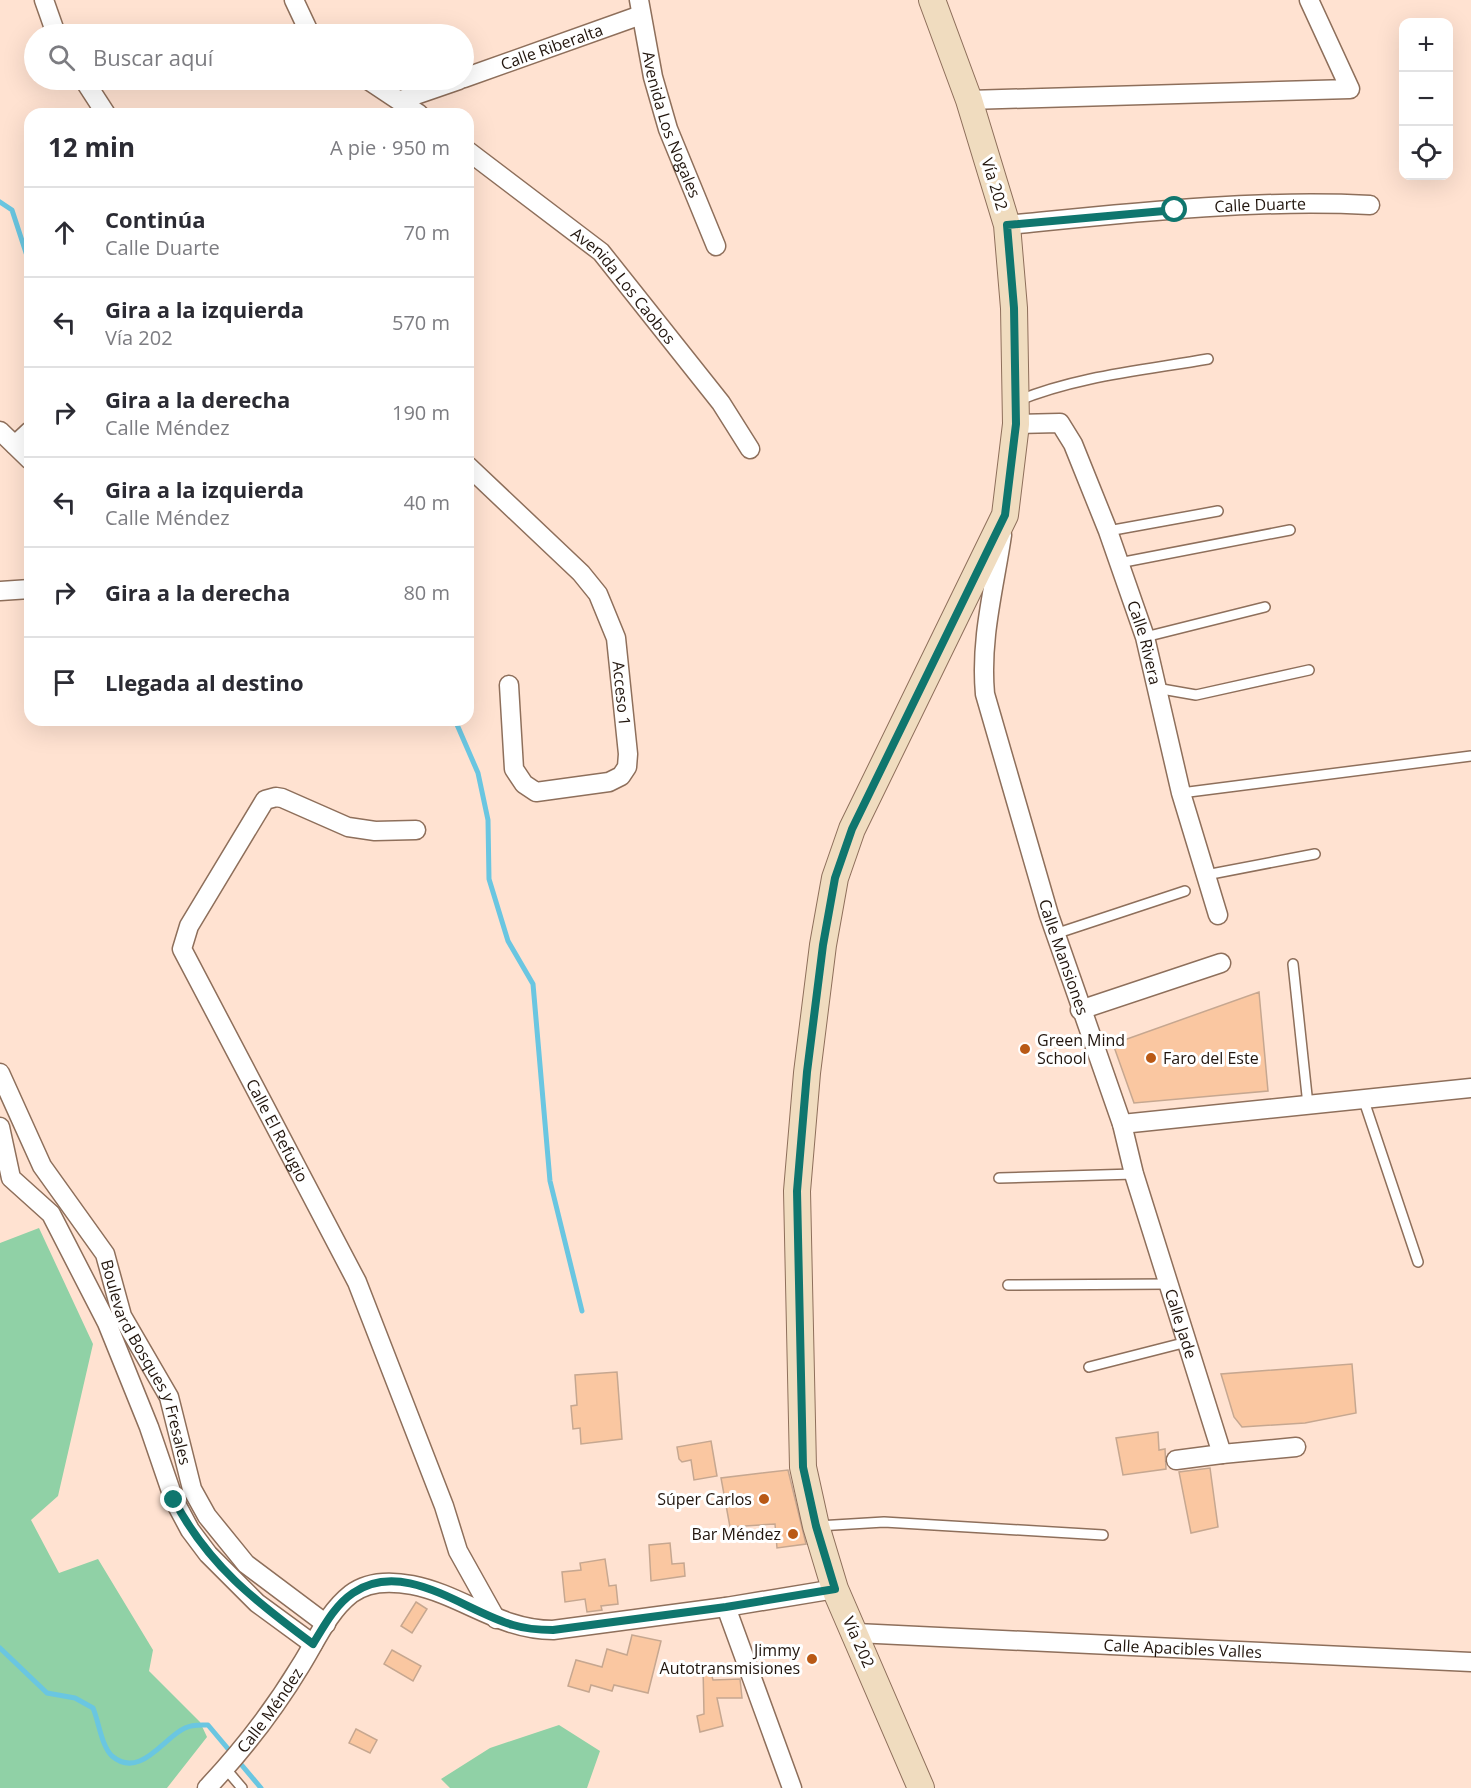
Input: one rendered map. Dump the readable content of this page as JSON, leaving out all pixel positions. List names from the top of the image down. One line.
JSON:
{"streets":{"main road":["Vía 202"],"street":["Calle Riberalta","Avenida Los Nogales","Calle Duarte","Avenida Los Caobos","Calle Rivera","Acceso 1","Calle Mansiones","Calle El Refugio","Calle Jade","Boulevard Bosques y Fresales","Calle Apacibles Valles","Calle Méndez"]},"crossings":[["Calle Riberalta","Avenida Los Nogales"],["Vía 202","Calle Duarte"],["Vía 202","Calle Rivera"],["Vía 202","Calle Mansiones"],["Vía 202","Calle Apacibles Valles"],["Vía 202","Calle Méndez"],["Calle Mansiones","Calle Jade"],["Calle El Refugio","Calle Méndez"],["Boulevard Bosques y Fresales","Calle Méndez"]],"places":["Green Mind School","Faro del Este","Súper Carlos","Bar Méndez","Jimmy Autotransmisiones"],"page":{"map_buttons":["+","−"],"search":"Buscar aquí","heading":["12 min","A pie · 950 m"],"list":[["Continúa","Calle Duarte","70 m"],["Gira a la izquierda","Vía 202","570 m"],["Gira a la derecha","Calle Méndez","190 m"],["Gira a la izquierda","Calle Méndez","40 m"],["Gira a la derecha","80 m"],"Llegada al destino"]}}
